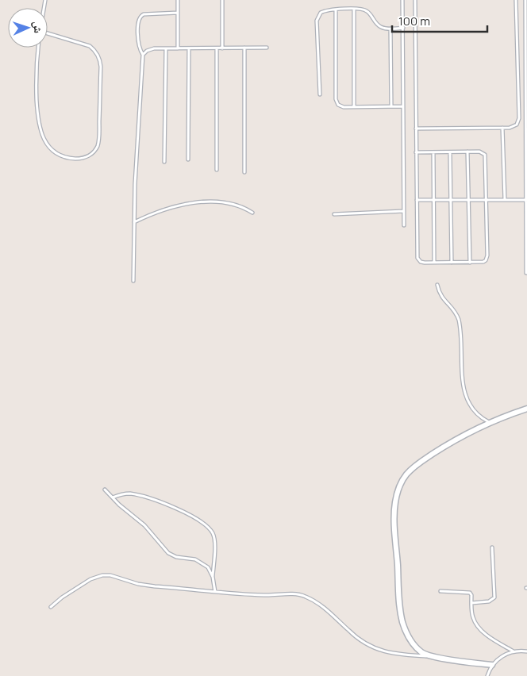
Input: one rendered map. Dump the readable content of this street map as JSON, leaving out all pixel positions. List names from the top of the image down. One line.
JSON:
{"scale_bar":"100 m","north":"right"}
